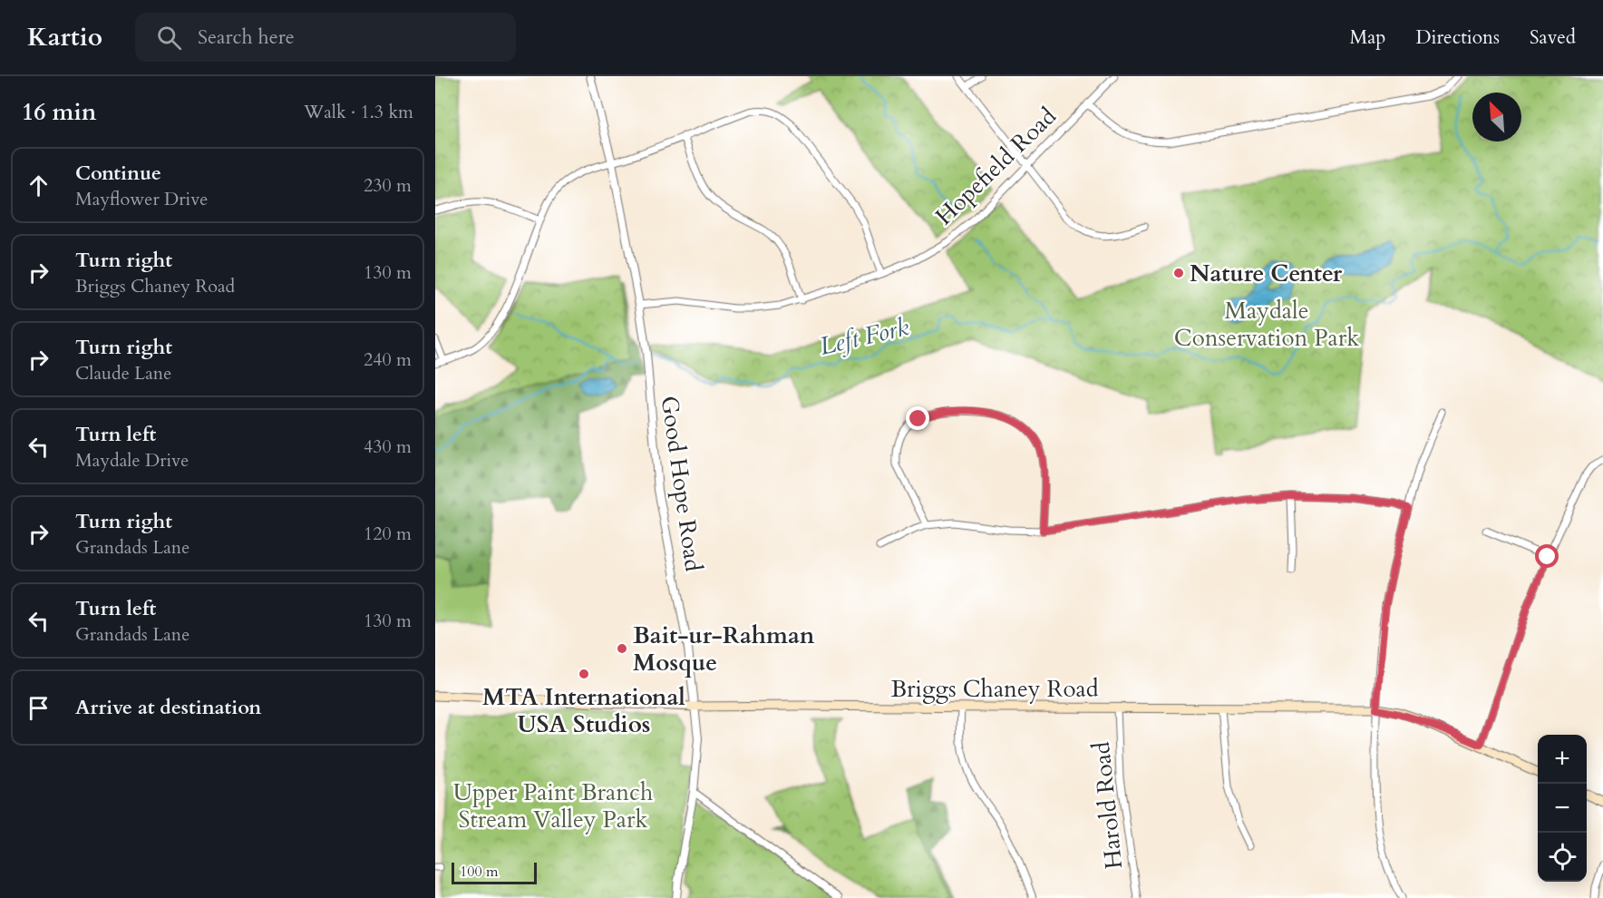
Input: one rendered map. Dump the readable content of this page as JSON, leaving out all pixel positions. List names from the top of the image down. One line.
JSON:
{"streets":{"main road":["Briggs Chaney Road"],"street":["Hopefield Road","Good Hope Road","Harold Road"]},"crossings":[["Hopefield Road","Good Hope Road"],["Good Hope Road","Briggs Chaney Road"],["Briggs Chaney Road","Harold Road"]],"water":["Left Fork"],"parks":["Maydale Conservation Park","Upper Paint Branch Stream Valley Park"],"places":["Nature Center","Bait-ur-Rahman Mosque","MTA International USA Studios"],"scale_bar":"100 m","north":"top left","page":{"header":"Kartio","search":"Search here","nav":["Map","Directions","Saved"],"heading":["16 min","Walk · 1.3 km"],"list":[["Continue","Mayflower Drive","230 m"],["Turn right","Briggs Chaney Road","130 m"],["Turn right","Claude Lane","240 m"],["Turn left","Maydale Drive","430 m"],["Turn right","Grandads Lane","120 m"],["Turn left","Grandads Lane","130 m"],"Arrive at destination"],"map_buttons":["+","−"],"scale":"100 m"}}
